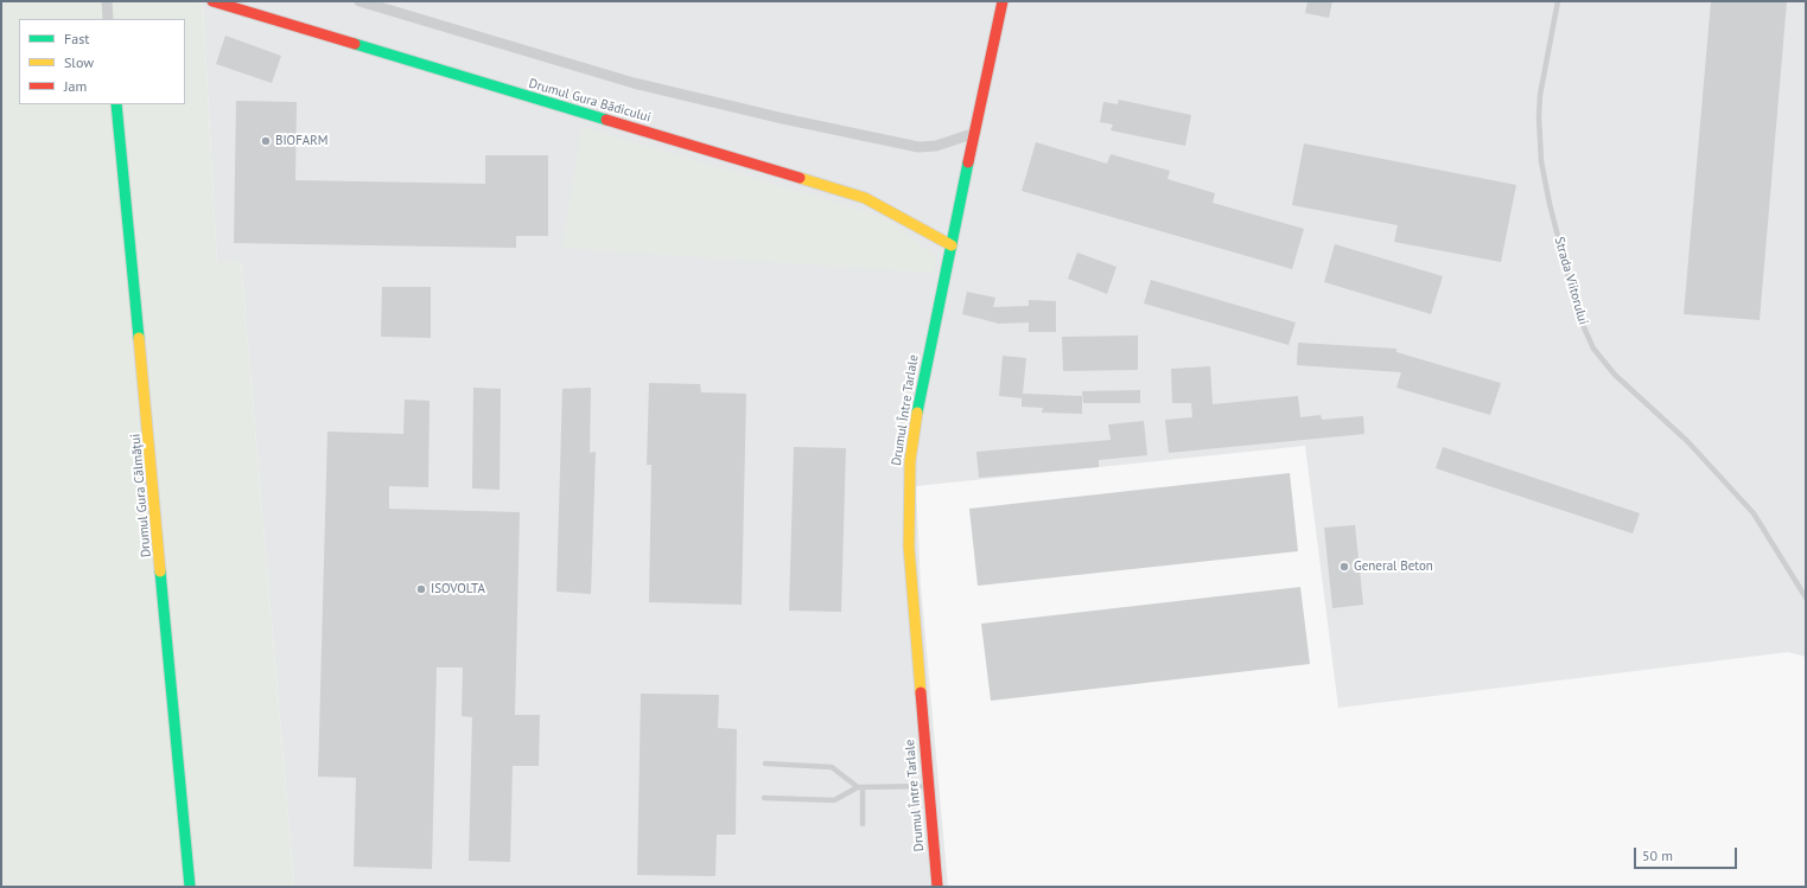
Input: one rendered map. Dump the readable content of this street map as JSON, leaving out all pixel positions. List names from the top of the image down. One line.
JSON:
{"streets":{"street":["Drumul Gura Bădicului","Drumul Între Tarlale","Drumul Gura Călmățui"],"lane":["Strada Viitorului"]},"crossings":[["Drumul Gura Bădicului","Drumul Între Tarlale"]],"places":["BIOFARM","General Beton","ISOVOLTA"],"legend":["Fast","Slow","Jam"],"scale_bar":"50 m"}
